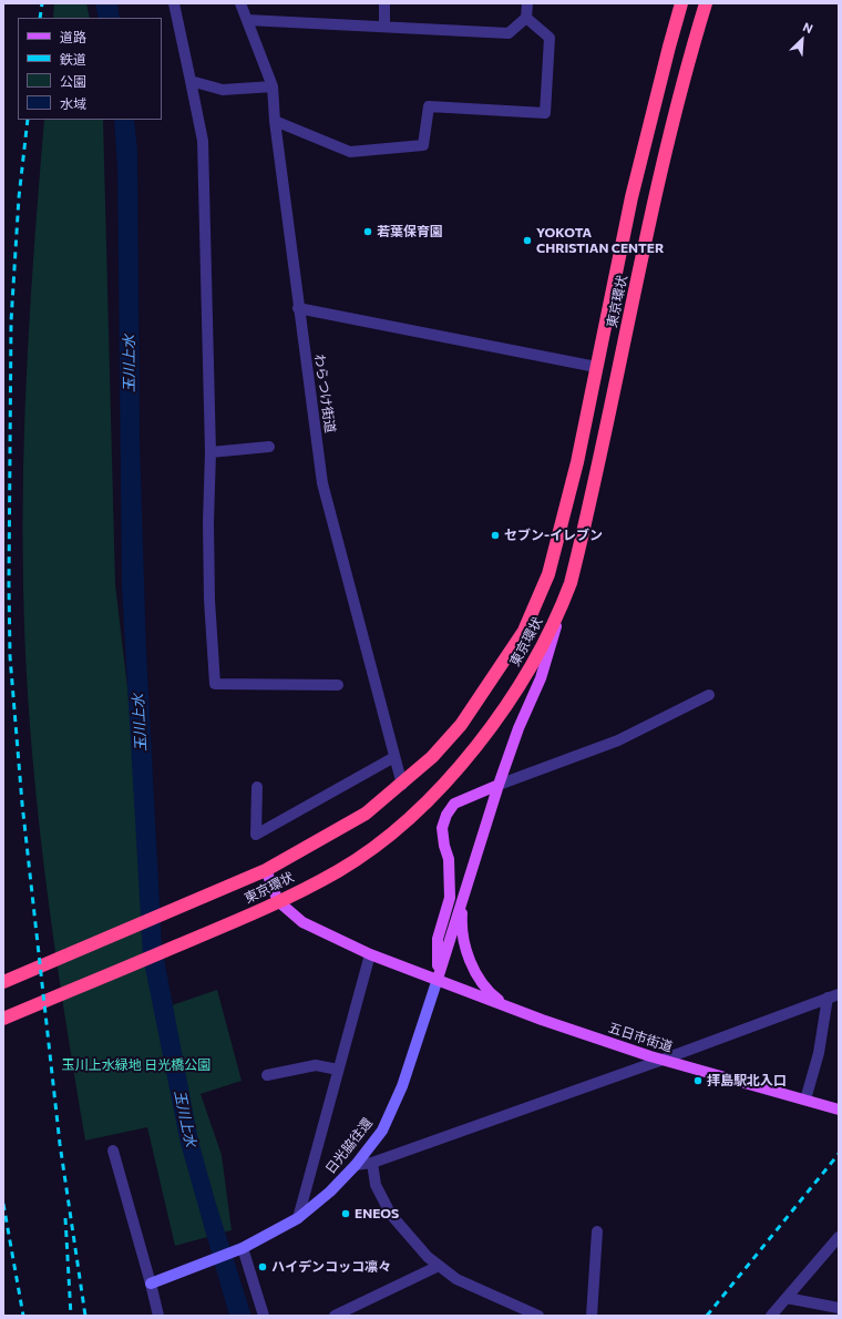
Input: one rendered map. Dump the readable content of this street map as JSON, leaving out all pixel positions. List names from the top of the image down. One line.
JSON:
{"streets":{"highway":["東京環状"],"main road":["五日市街道"],"street":["わらつけ街道","日光脇往還"]},"crossings":[["東京環状","わらつけ街道"],["東京環状","五日市街道"],["五日市街道","日光脇往還"]],"water":["玉川上水"],"parks":["玉川上水緑地 日光橋公園"],"places":["若葉保育園","YOKOTA CHRISTIAN CENTER","セブン-イレブン","拝島駅北入口","ENEOS","ハイデンコッコ凛々"],"legend":["道路","鉄道","公園","水域"],"north":"top right"}
